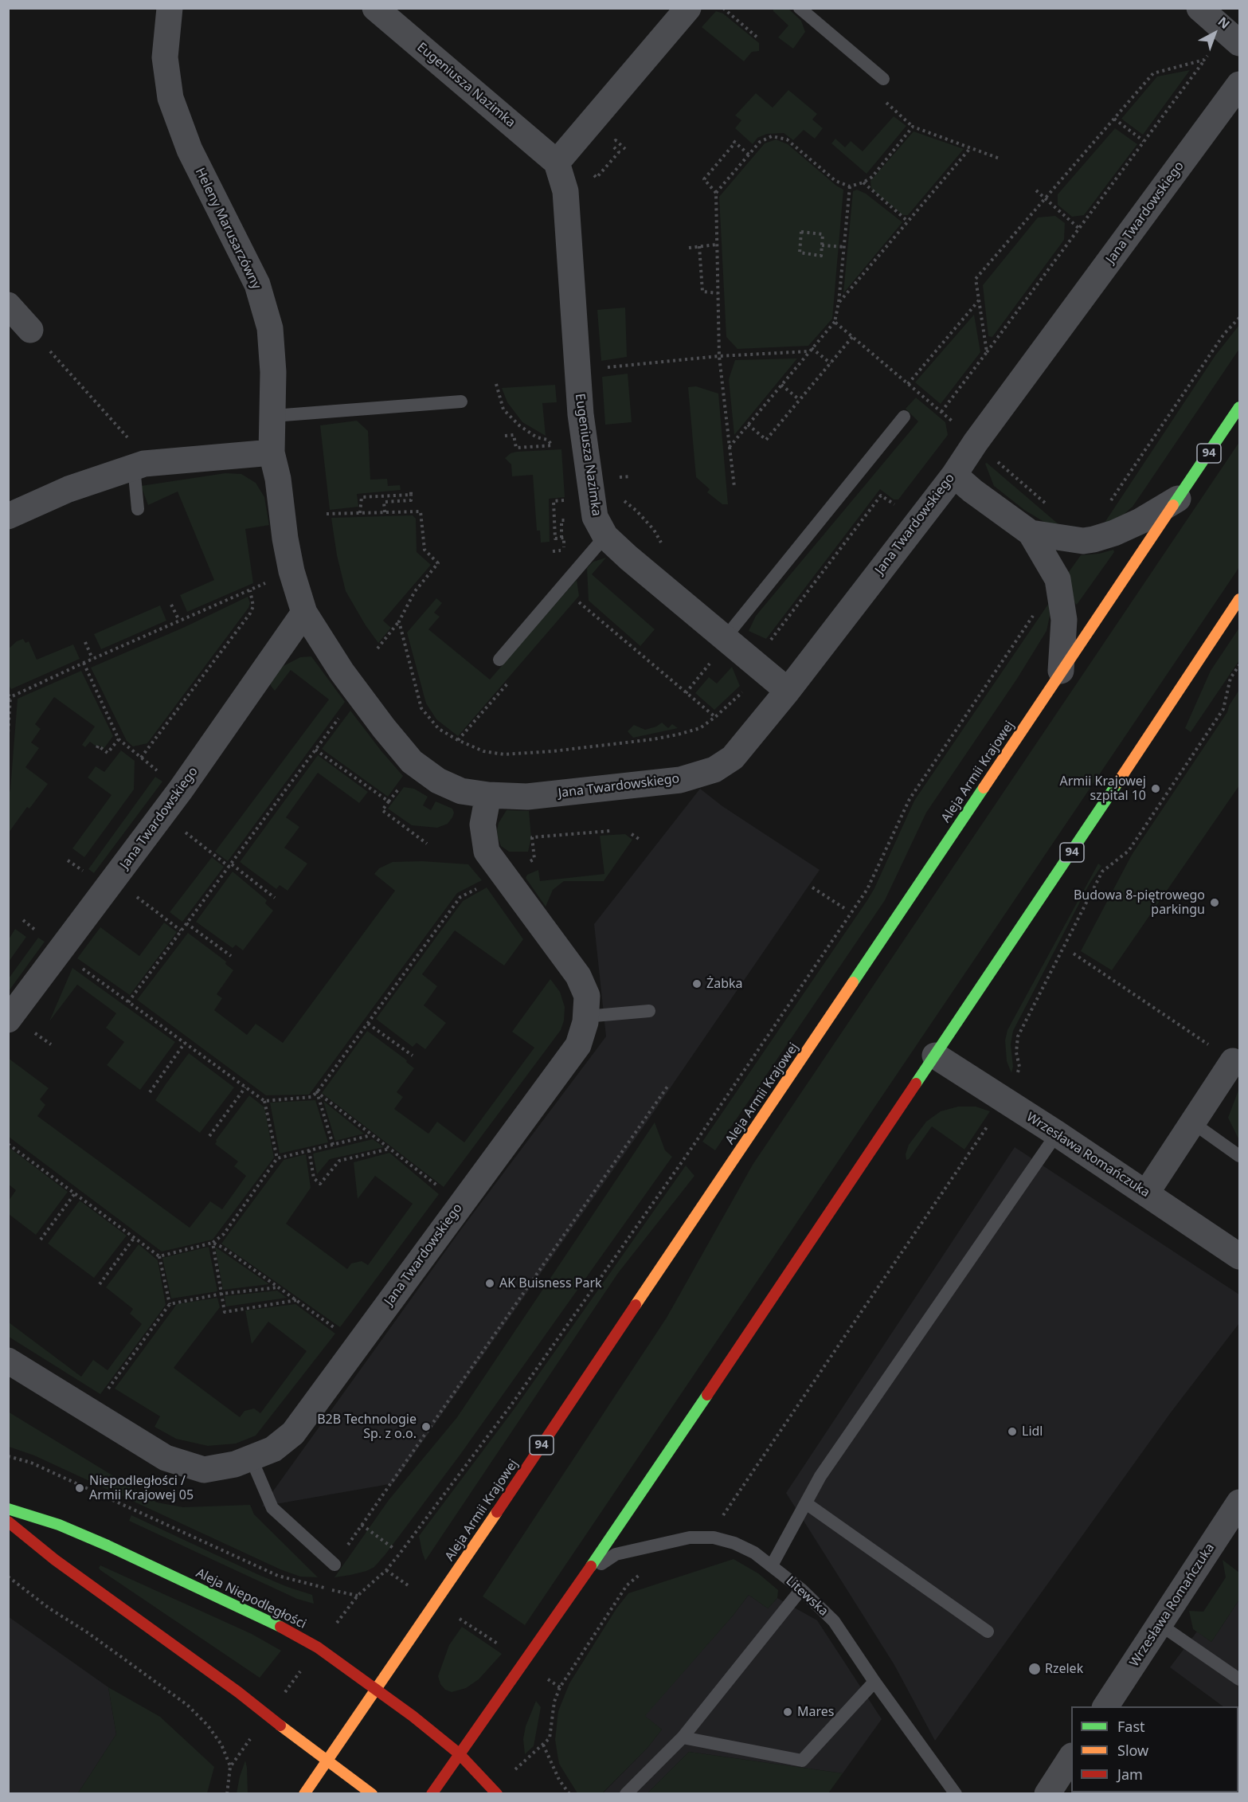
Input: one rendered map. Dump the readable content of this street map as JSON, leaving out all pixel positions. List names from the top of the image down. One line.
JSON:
{"streets":{"main road":["94","Aleja Armii Krajowej","Aleja Niepodległości"],"street":["Eugeniusza Nazimka","Jana Twardowskiego","Heleny Marusarzówny","Wrzesława Romańczuka"],"lane":["Litewska"]},"crossings":[["Eugeniusza Nazimka","Jana Twardowskiego"],["Jana Twardowskiego","Heleny Marusarzówny"],["94","Wrzesława Romańczuka"],["94","Litewska"],["94","Aleja Niepodległości"],["Aleja Armii Krajowej","Aleja Niepodległości"]],"places":["Armii Krajowej szpital 10","Budowa 8-piętrowego parkingu","Żabka","AK Buisness Park","B2B Technologie Sp. z o.o.","Lidl","Niepodległości / Armii Krajowej 05","Rzelek","Mares"],"legend":["Fast","Slow","Jam"],"north":"top right"}
